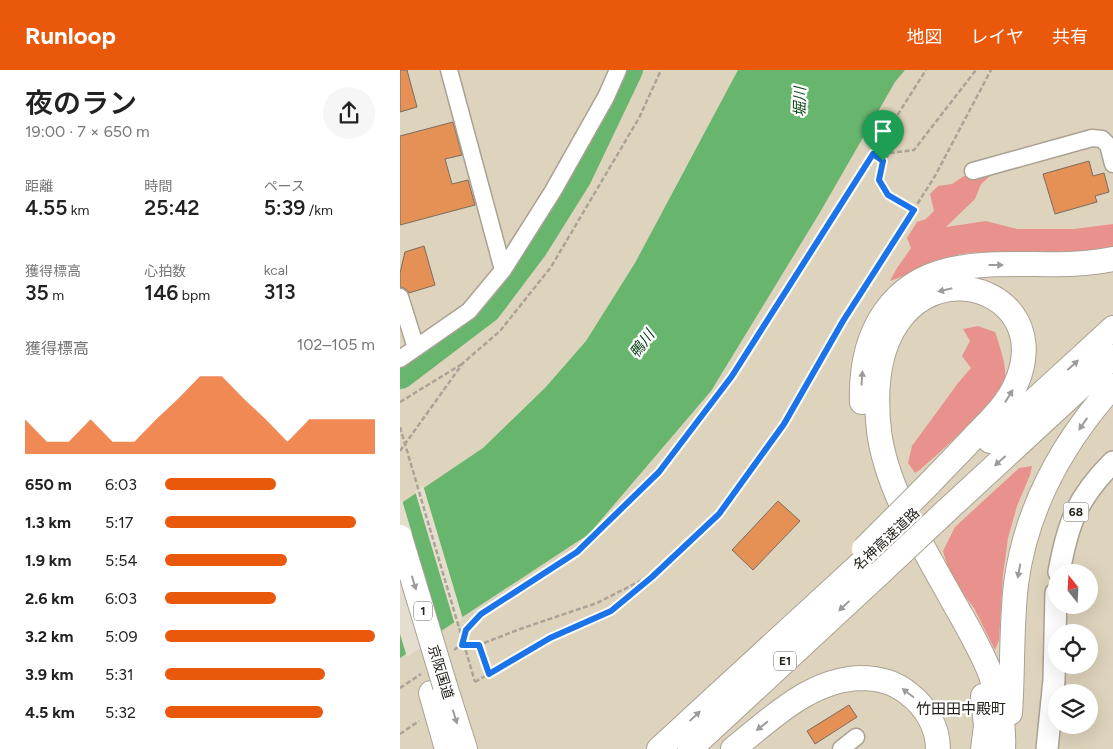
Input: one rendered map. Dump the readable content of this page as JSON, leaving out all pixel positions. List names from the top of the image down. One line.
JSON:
{"streets":{"highway":["名神高速道路","1","E1","京阪国道"],"main road":["68"]},"crossings":[["名神高速道路","E1"]],"districts":["竹田田中殿町"],"water":["堀川","鴨川"],"north":"top","page":{"header":"Runloop","nav":["地図","レイヤ","共有"],"heading":["夜のラン","19:00 · 7 × 650 m"],"stats":[["距離","4.55 km"],["時間","25:42"],["ペース","5:39 /km"],["獲得標高","35 m"],["心拍数","146 bpm"],["kcal","313"]],"chart":["獲得標高","102–105 m"],"list":[{"name":"650 m","note":"6:03"},{"name":"1.3 km","note":"5:17"},{"name":"1.9 km","note":"5:54"},{"name":"2.6 km","note":"6:03"},{"name":"3.2 km","note":"5:09"},{"name":"3.9 km","note":"5:31"},{"name":"4.5 km","note":"5:32"}]}}
